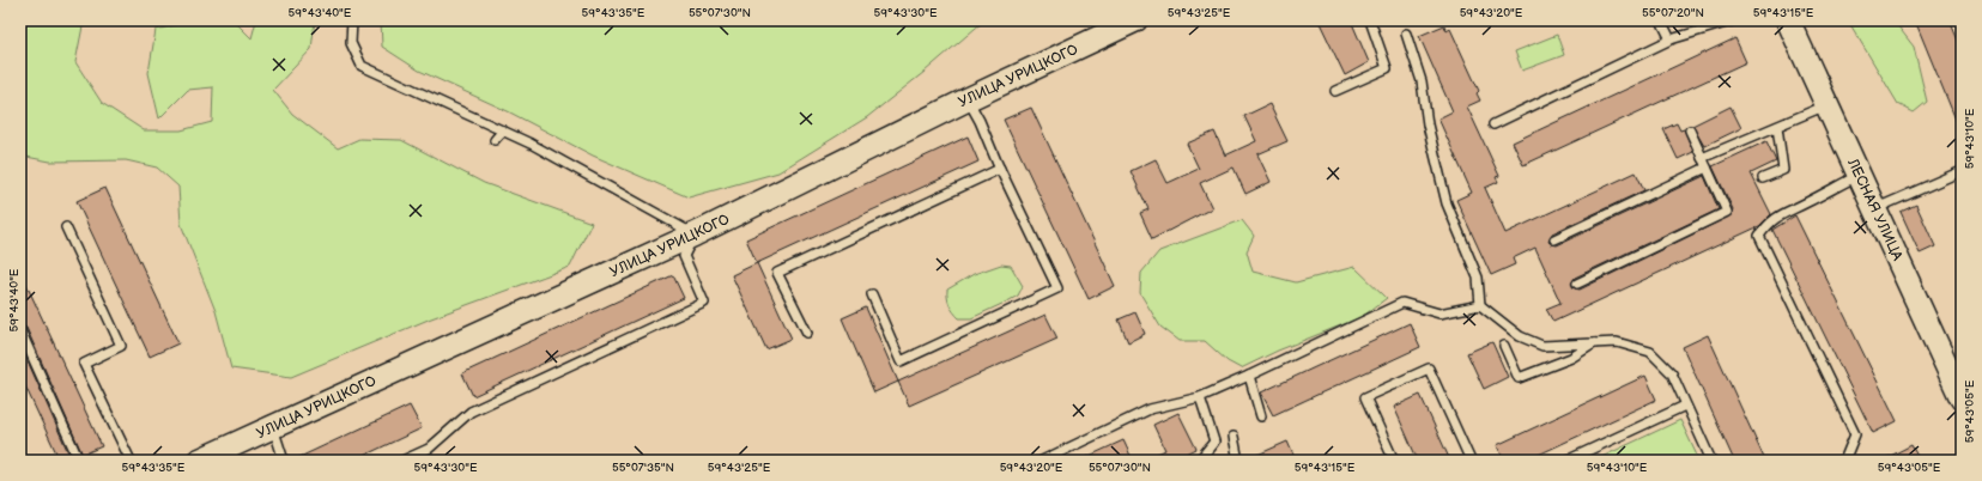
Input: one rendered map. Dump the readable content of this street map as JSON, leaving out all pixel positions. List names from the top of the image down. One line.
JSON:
{"streets":{"street":["УЛИЦА УРИЦКОГО","ЛЕСНАЯ УЛИЦА"]},"coordinates":["59°43'40\"E","59°43'35\"E","55°07'30\"N","59°43'30\"E","59°43'25\"E","59°43'20\"E","55°07'20\"N","59°43'15\"E","59°43'10\"E","59°43'05\"E","55°07'35\"N"]}
